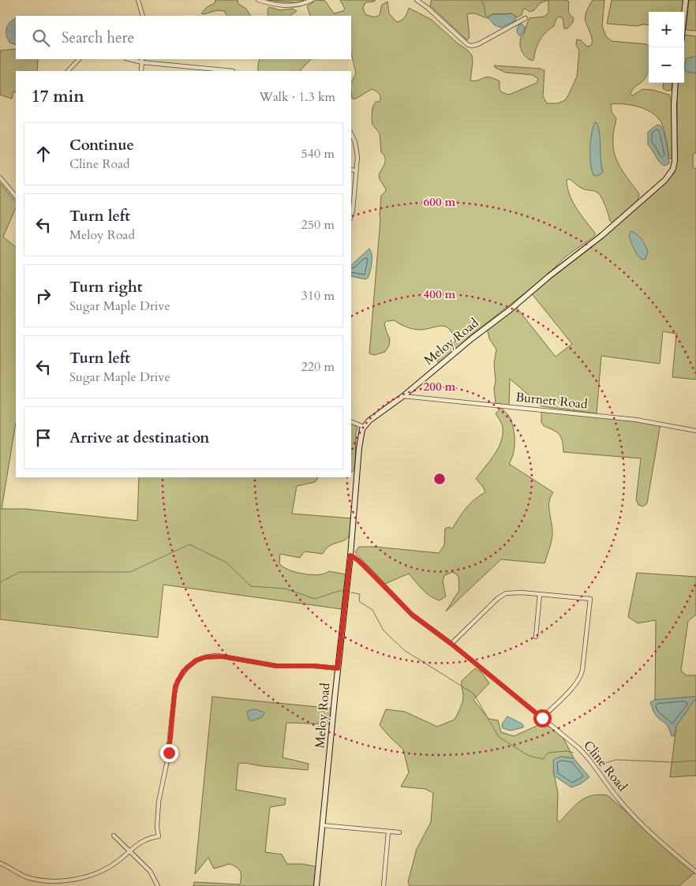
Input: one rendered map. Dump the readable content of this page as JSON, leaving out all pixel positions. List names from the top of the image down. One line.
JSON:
{"streets":{"street":["Meloy Road","Burnett Road","Cline Road"]},"crossings":[["Meloy Road","Burnett Road"],["Meloy Road","Cline Road"]],"page":{"map_buttons":["+","−"],"search":"Search here","heading":["17 min","Walk · 1.3 km"],"list":[["Continue","Cline Road","540 m"],["Turn left","Meloy Road","250 m"],["Turn right","Sugar Maple Drive","310 m"],["Turn left","Sugar Maple Drive","220 m"],"Arrive at destination"]},"rings":["600 m","400 m","200 m"]}
